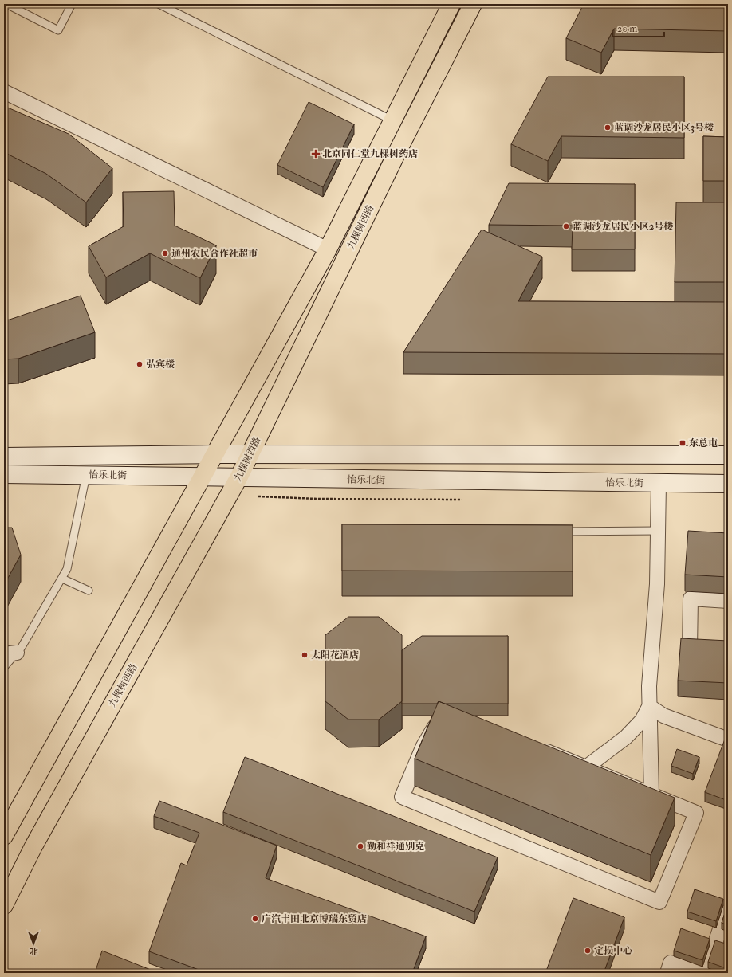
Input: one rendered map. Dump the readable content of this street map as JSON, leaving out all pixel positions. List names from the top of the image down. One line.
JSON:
{"streets":{"main road":["九棵树西路","怡乐北街"]},"crossings":[["九棵树西路","怡乐北街"]],"places":{"other":["蓝调沙龙居民小区3号楼","蓝调沙龙居民小区2号楼","通州农民合作社超市","弘宾楼","太阳花酒店","勤和祥通别克","广汽丰田北京博瑞东贸店","定损中心"],"health":["北京同仁堂九棵树药店"],"transit":["东总屯"]},"scale_bar":"20 m","north":"bottom"}
